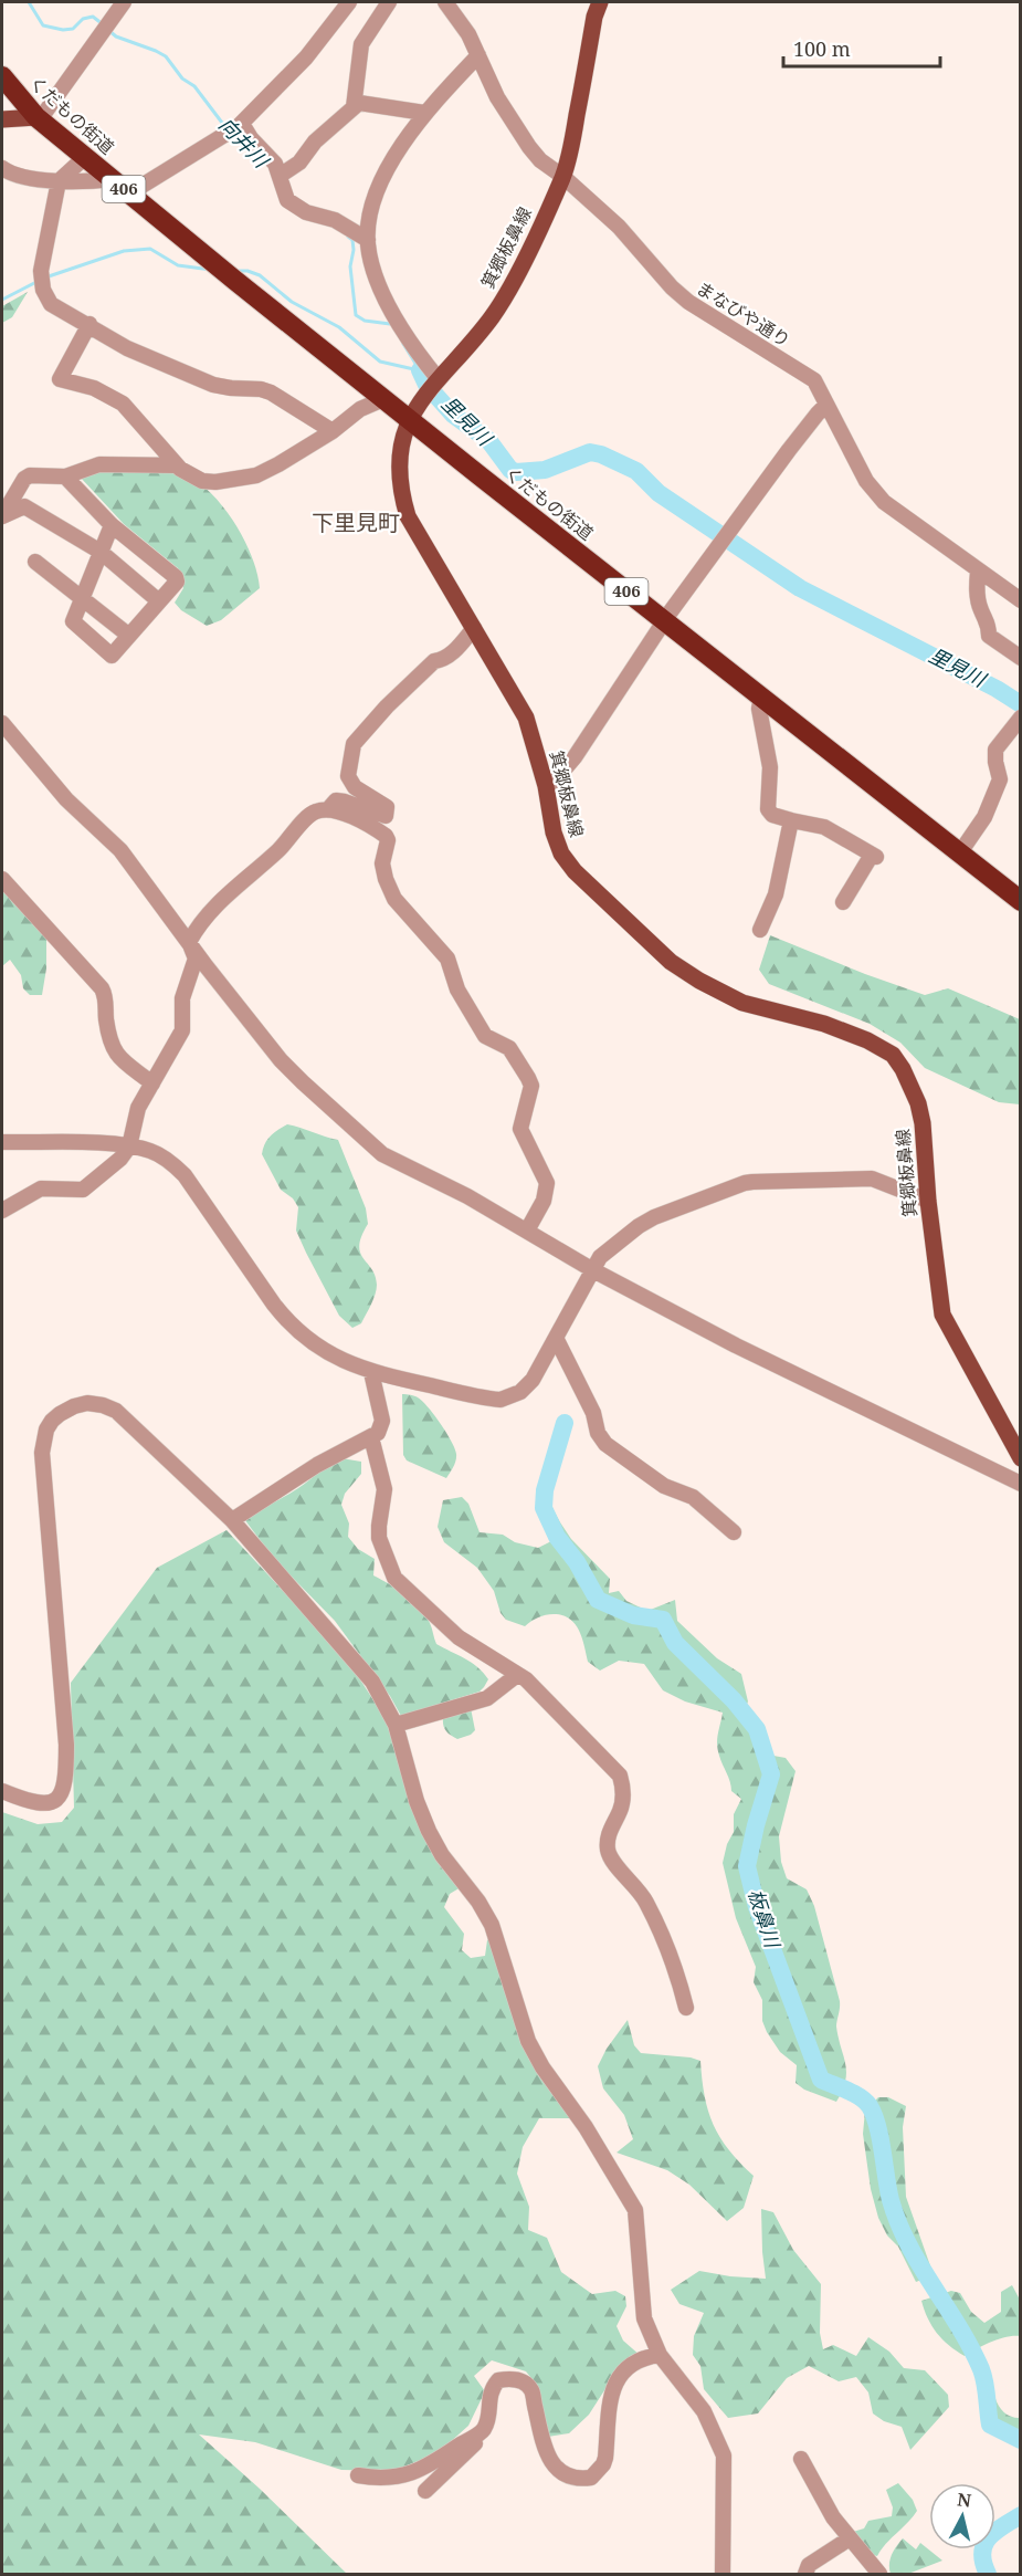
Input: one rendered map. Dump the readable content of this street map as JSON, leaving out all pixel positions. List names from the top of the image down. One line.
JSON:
{"streets":{"highway":["くだもの街道","406"],"main road":["箕郷板鼻線"],"street":["まなびや通り"]},"crossings":[["くだもの街道","箕郷板鼻線"],["箕郷板鼻線","まなびや通り"]],"districts":["下里見町"],"water":["向井川","里見川","板鼻川"],"scale_bar":"100 m","north":"top"}
